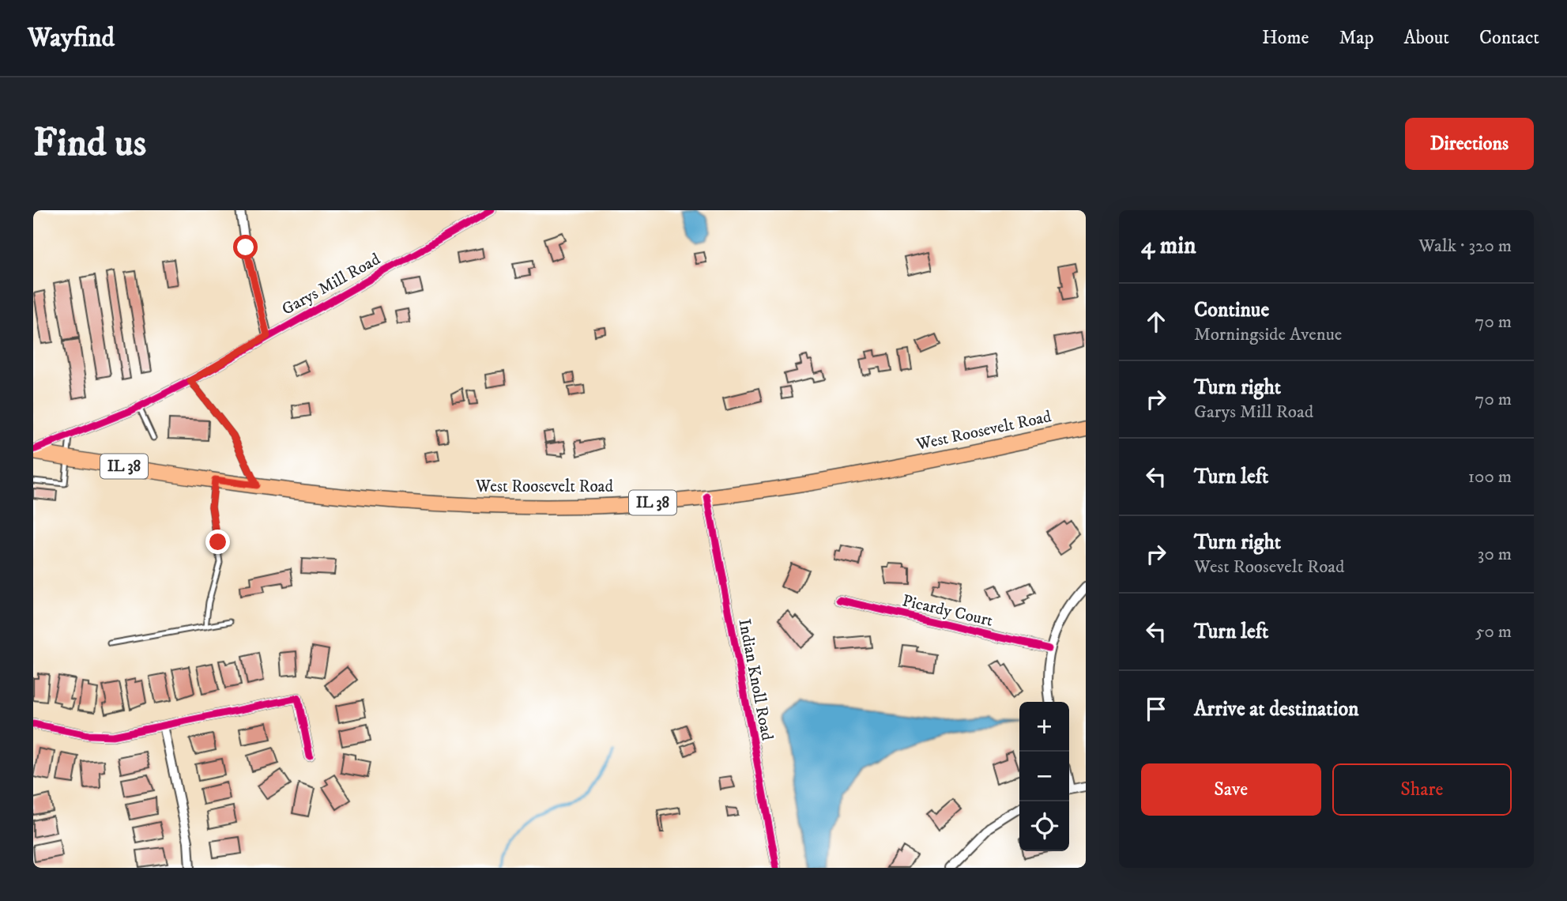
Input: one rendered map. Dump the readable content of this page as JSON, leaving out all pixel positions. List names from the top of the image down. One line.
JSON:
{"streets":{"main road":["West Roosevelt Road","IL 38"],"street":["Garys Mill Road","Picardy Court","Indian Knoll Road"]},"crossings":[["Garys Mill Road","West Roosevelt Road"],["West Roosevelt Road","Indian Knoll Road"]],"page":{"header":"Wayfind","nav":["Home","Map","About","Contact"],"buttons":["Directions",["Save","Share"]],"title":"Find us","heading":["4 min","Walk · 320 m"],"list":[["Continue","Morningside Avenue","70 m"],["Turn right","Garys Mill Road","70 m"],["Turn left","100 m"],["Turn right","West Roosevelt Road","30 m"],["Turn left","50 m"],"Arrive at destination"],"map_buttons":["+","−"]}}
